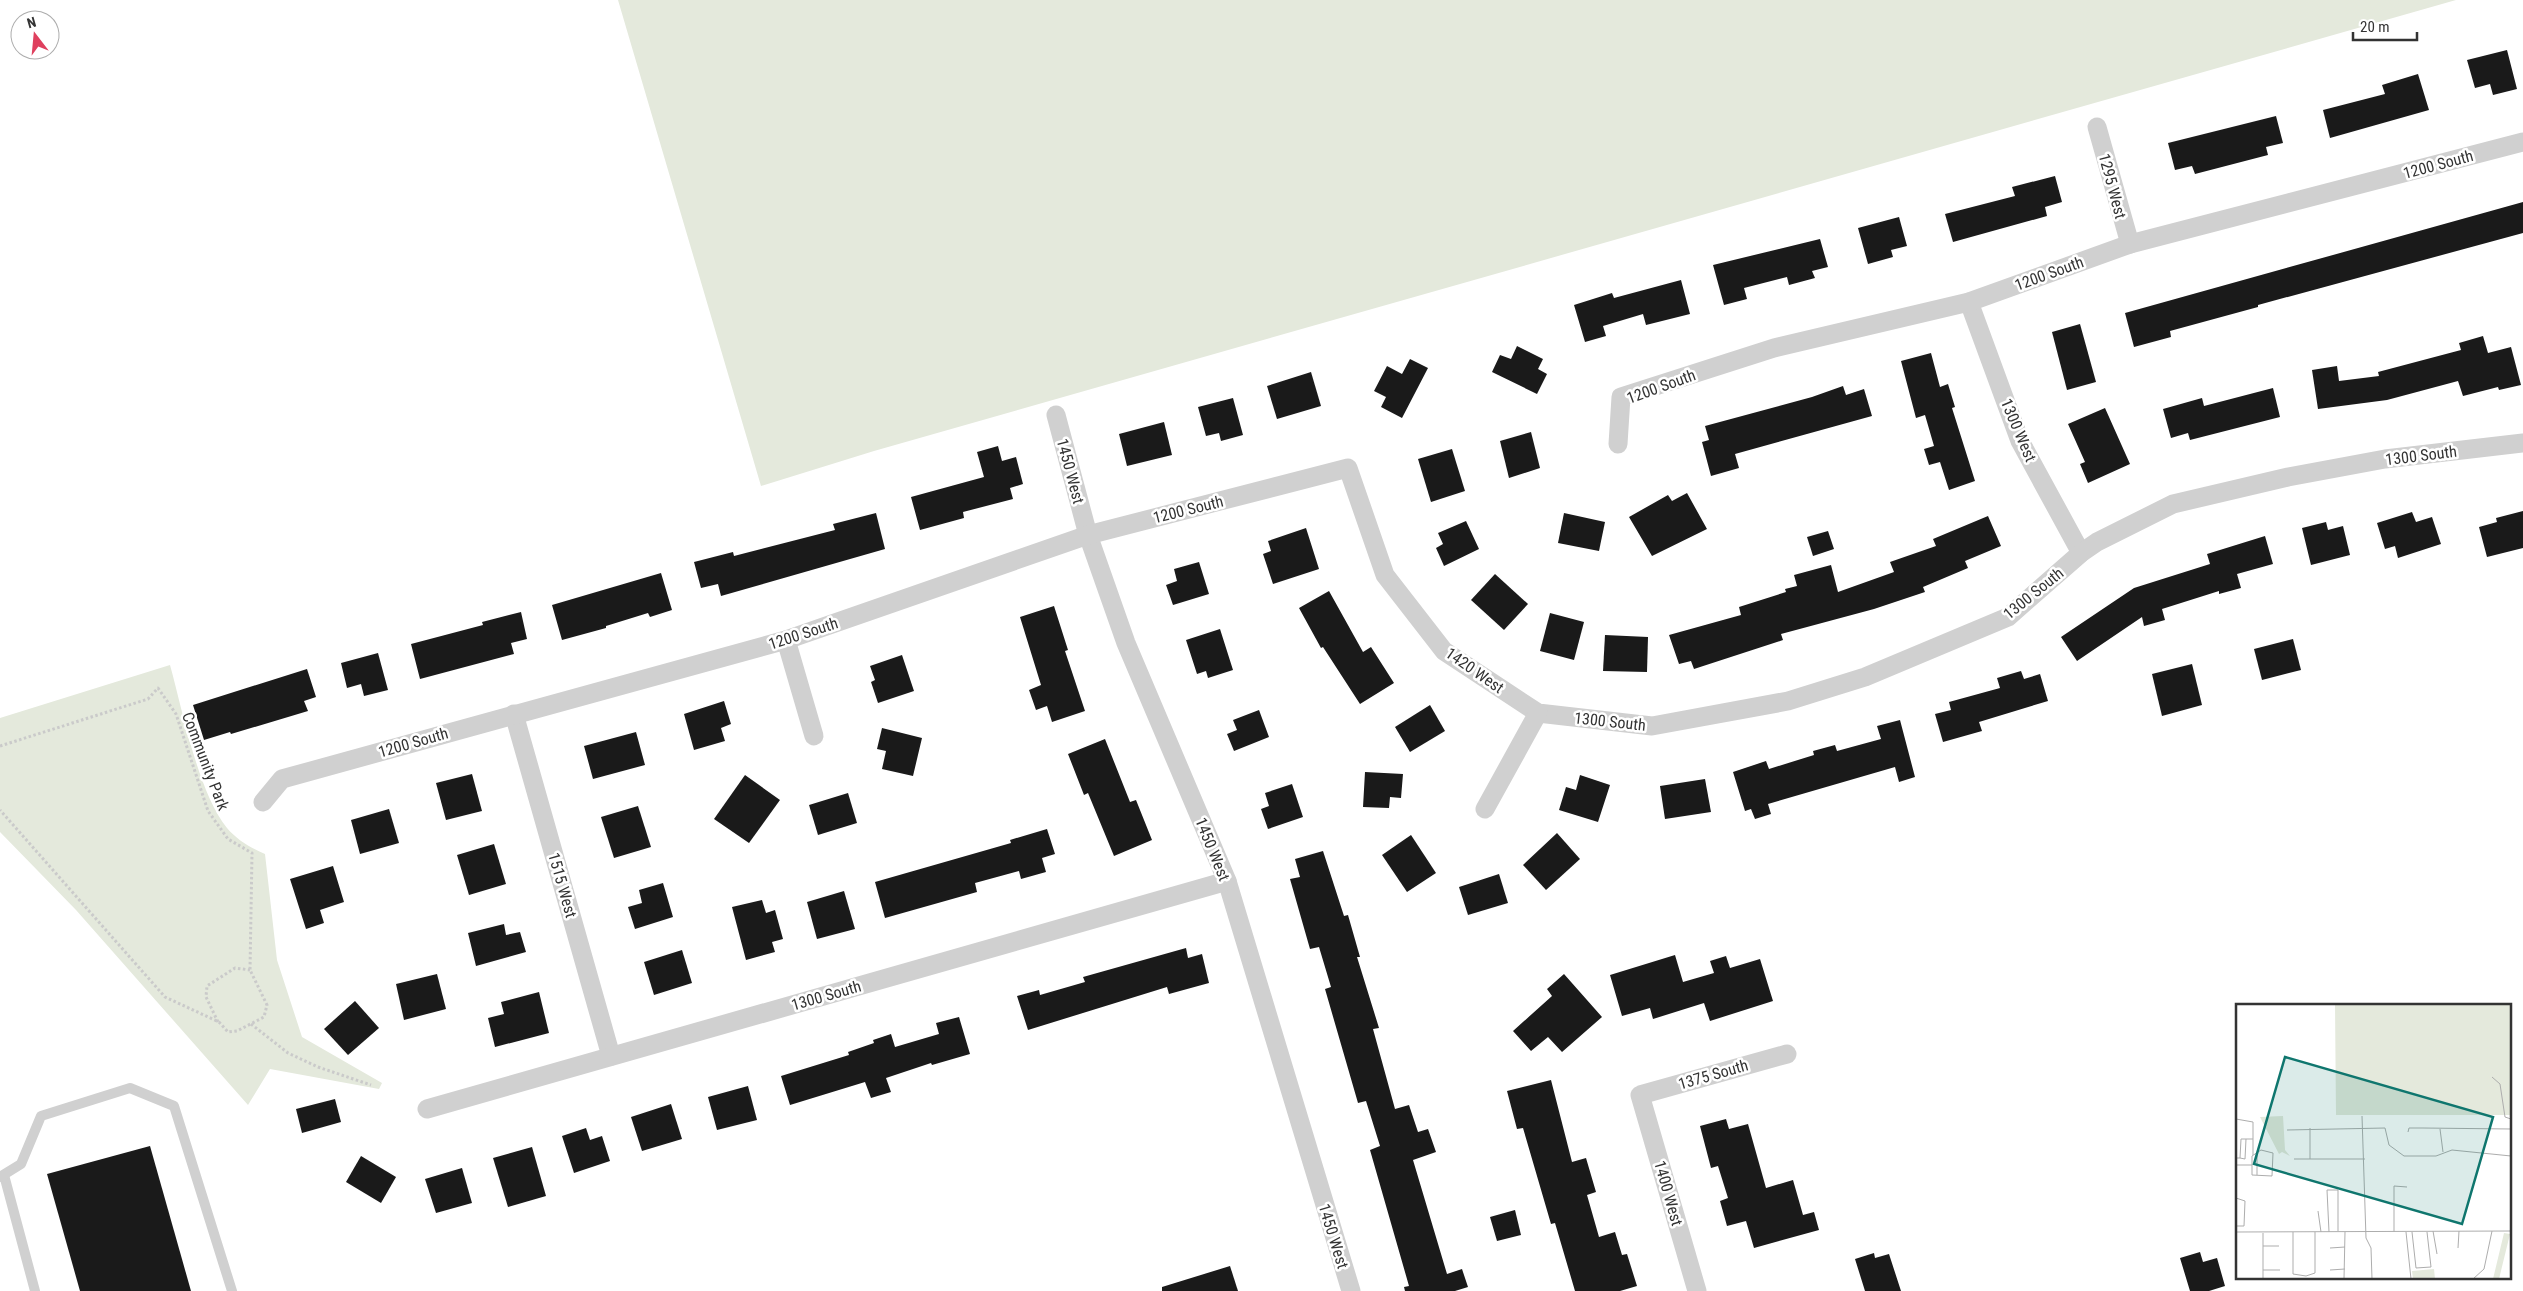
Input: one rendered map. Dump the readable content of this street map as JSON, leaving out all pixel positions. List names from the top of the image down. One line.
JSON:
{"streets":{"street":["1200 South","1295 West","1300 West","1300 South","1450 West","1420 West","1515 West","1375 South","1400 West"],"path":["Community Park"]},"crossings":[["1200 South","1295 West"],["1200 South","1300 West"],["1200 South","1450 West"],["1200 South","1420 West"],["1200 South","1515 West"],["1300 West","1300 South"],["1300 South","1450 West"],["1300 South","1420 West"],["1300 South","1515 West"],["1375 South","1400 West"]],"scale_bar":"20 m","north":"top"}
